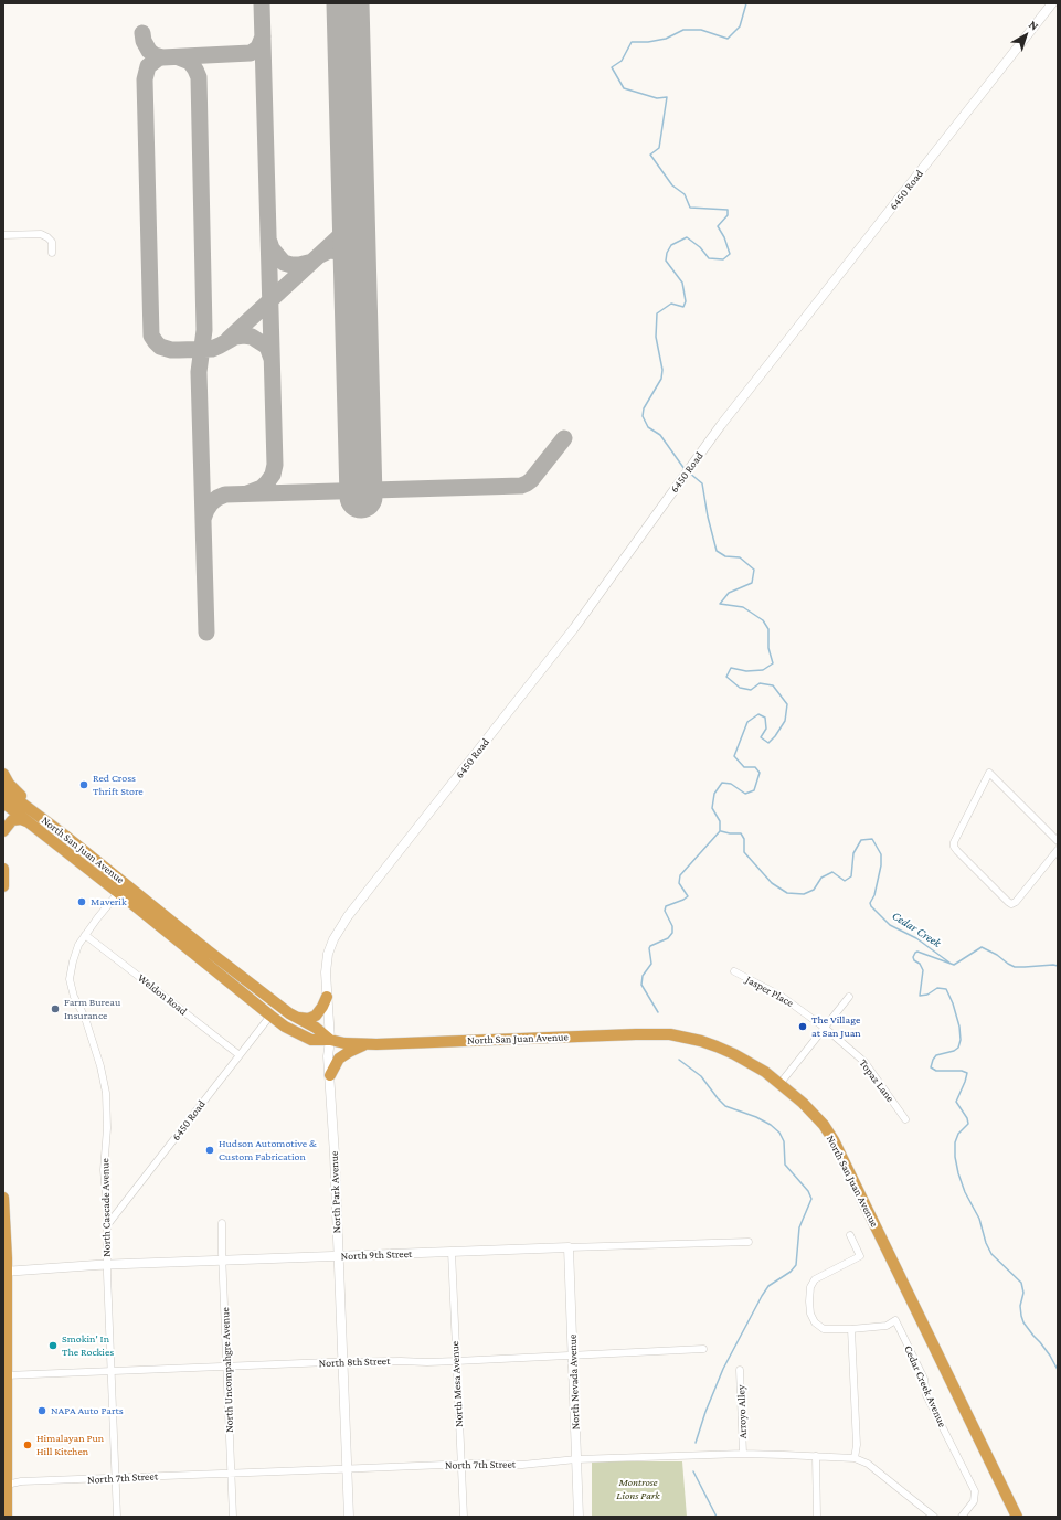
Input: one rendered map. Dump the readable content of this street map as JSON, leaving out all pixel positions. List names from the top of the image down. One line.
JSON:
{"streets":{"highway":["North San Juan Avenue"],"street":["6450 Road","Jasper Place","Weldon Road","Topaz Lane","North Park Avenue","North Cascade Avenue","North 9th Street","North 8th Street","North Uncompahgre Avenue","North Nevada Avenue","North Mesa Avenue","Cedar Creek Avenue","Arroyo Alley","North 7th Street"]},"crossings":[["6450 Road","North San Juan Avenue"],["6450 Road","Weldon Road"],["6450 Road","North Park Avenue"],["6450 Road","North Cascade Avenue"],["North San Juan Avenue","North Park Avenue"],["North San Juan Avenue","North Cascade Avenue"],["Jasper Place","Topaz Lane"],["Weldon Road","North Cascade Avenue"],["North Park Avenue","North 9th Street"],["North Park Avenue","North 8th Street"],["North Park Avenue","North 7th Street"],["North Cascade Avenue","North 9th Street"],["North Cascade Avenue","North 8th Street"],["North Cascade Avenue","North 7th Street"],["North 9th Street","North Uncompahgre Avenue"],["North 9th Street","North Nevada Avenue"],["North 9th Street","North Mesa Avenue"],["North 8th Street","North Uncompahgre Avenue"],["North 8th Street","North Nevada Avenue"],["North 8th Street","North Mesa Avenue"],["North Uncompahgre Avenue","North 7th Street"],["North Nevada Avenue","North 7th Street"],["North Mesa Avenue","North 7th Street"],["Arroyo Alley","North 7th Street"]],"water":["Cedar Creek"],"parks":["Montrose Lions Park"],"places":["Red Cross Thrift Store","Maverik","Farm Bureau Insurance","The Village at San Juan","Hudson Automotive & Custom Fabrication","Smokin' In The Rockies","NAPA Auto Parts","Himalayan Pun Hill Kitchen"],"north":"top right"}
